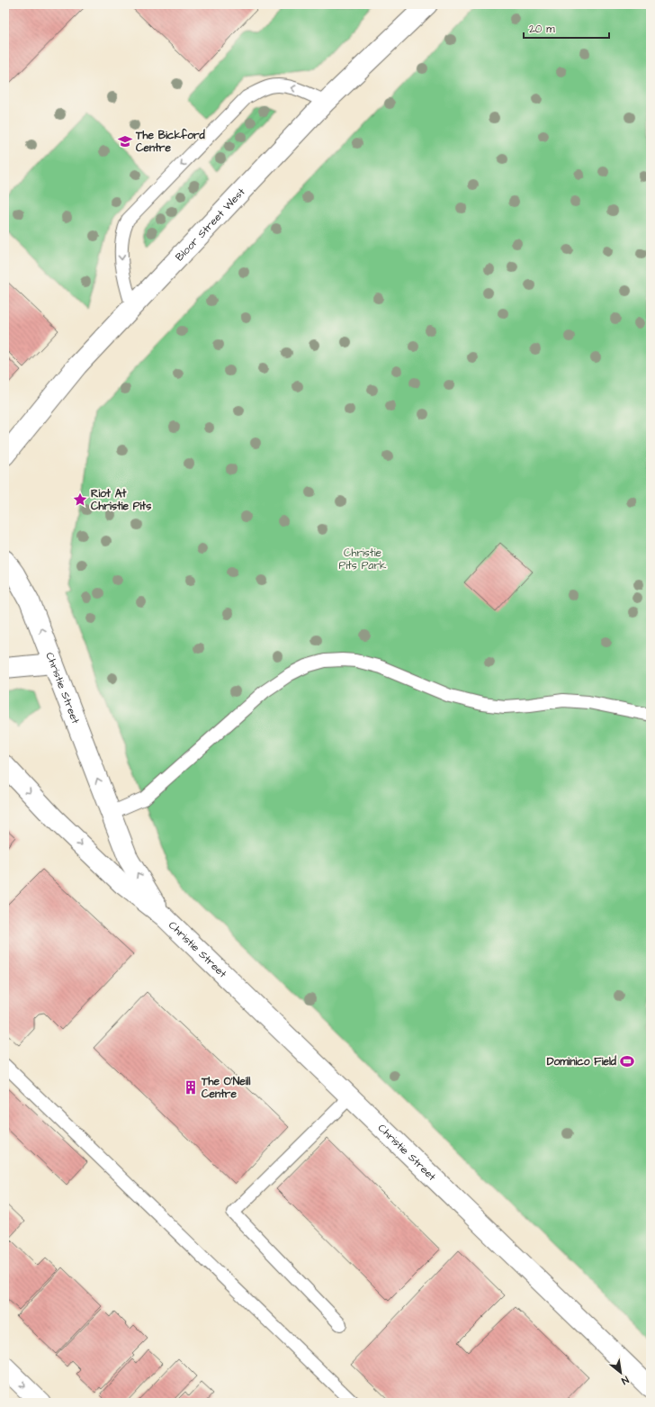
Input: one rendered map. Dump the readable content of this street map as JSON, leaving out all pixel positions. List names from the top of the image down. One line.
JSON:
{"streets":{"street":["Bloor Street West","Christie Street"]},"parks":["Christie Pits Park"],"places":{"school or university":["The Bickford Centre"],"place":["Riot At Christie Pits"],"sports":["Dominico Field"],"building":["The O'Neill Centre"]},"scale_bar":"20 m","north":"bottom right"}
